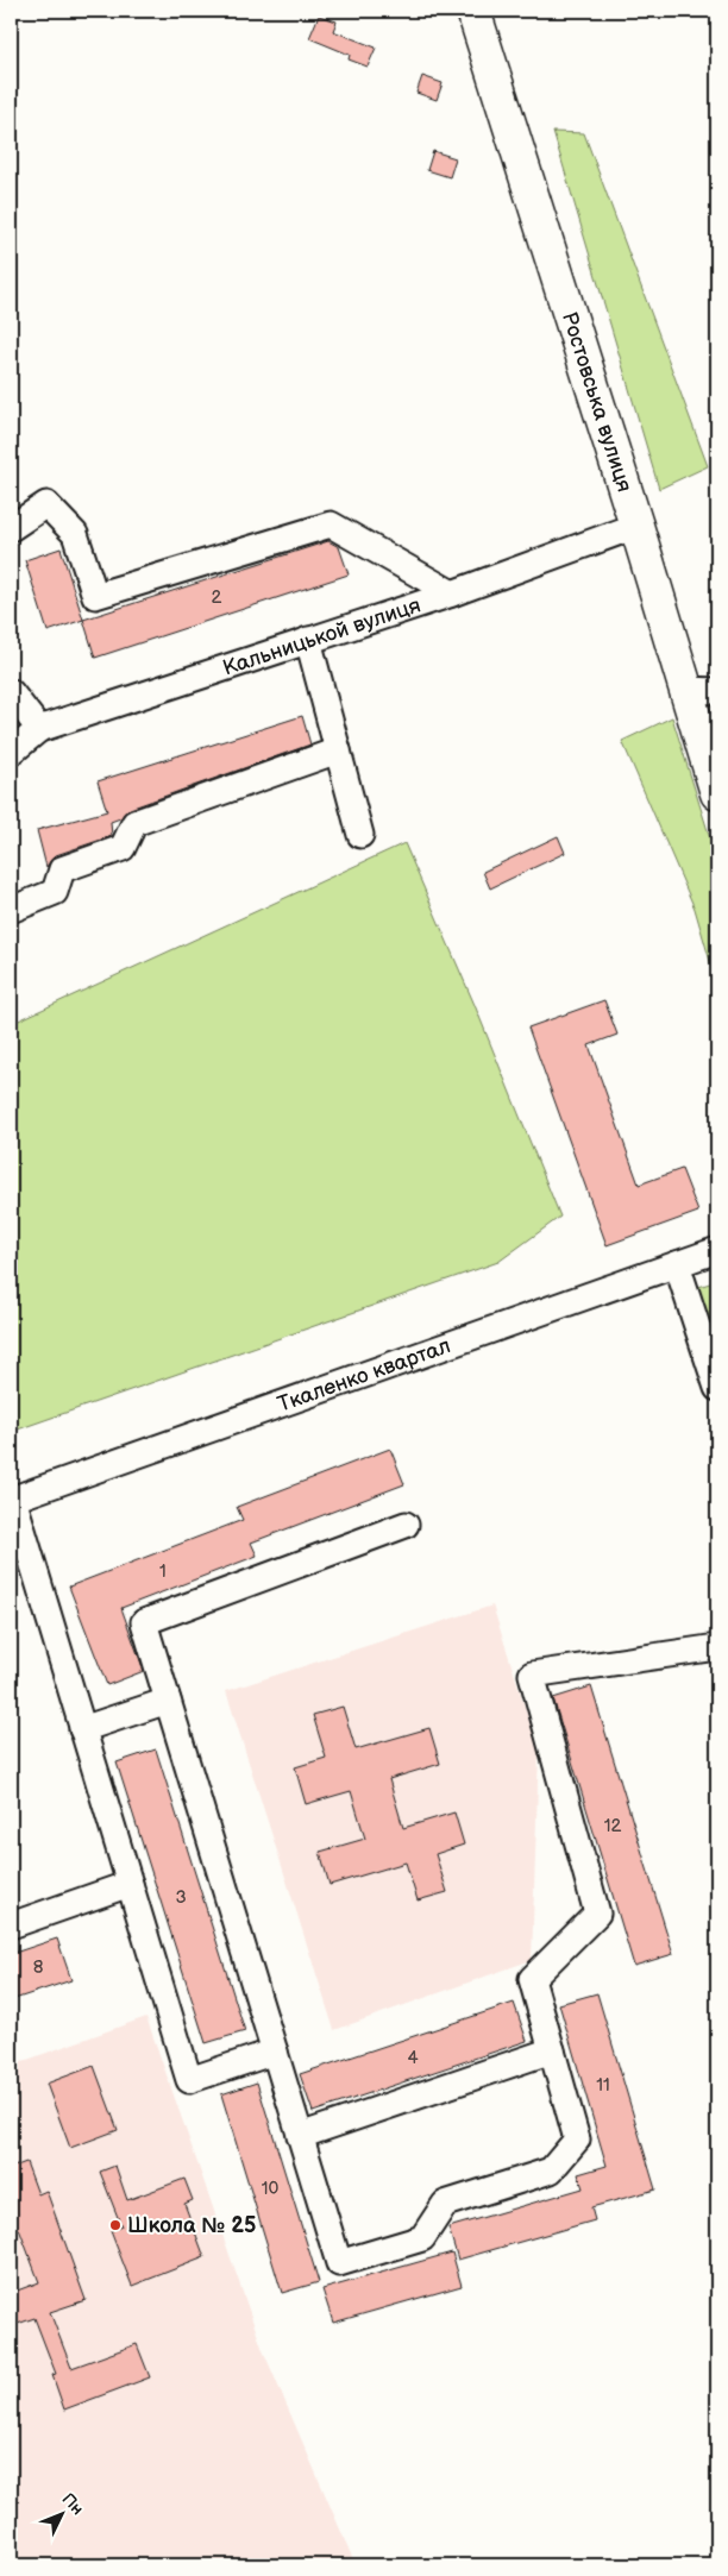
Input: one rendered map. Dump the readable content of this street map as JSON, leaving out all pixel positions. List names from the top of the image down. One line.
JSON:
{"streets":{"highway":["Ростовська вулиця"],"street":["Кальницькой вулиця","Ткаленко квартал"]},"crossings":[["Ростовська вулиця","Кальницькой вулиця"]],"places":["Школа № 25"],"house_numbers":["2","1","12","3","8","4","11","10"],"north":"top right"}
